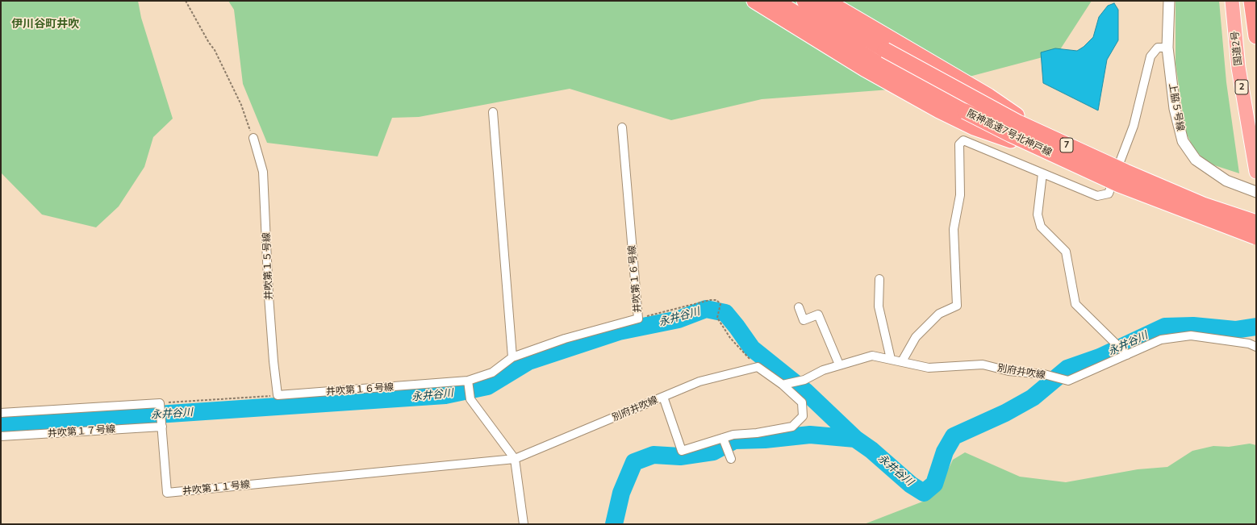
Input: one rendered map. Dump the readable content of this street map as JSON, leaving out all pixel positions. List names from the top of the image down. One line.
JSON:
{"streets":{"highway":["国道2号","2","阪神高速7号北神戸線","7"],"street":["上脇５号線","井吹第１５号線","井吹第１６号線","別府井吹線","井吹第１７号線","井吹第１１号線"]},"crossings":[["井吹第１５号線","井吹第１６号線"],["別府井吹線","井吹第１１号線"],["井吹第１７号線","井吹第１１号線"]],"districts":["伊川谷町井吹"],"water":["永井谷川"]}
